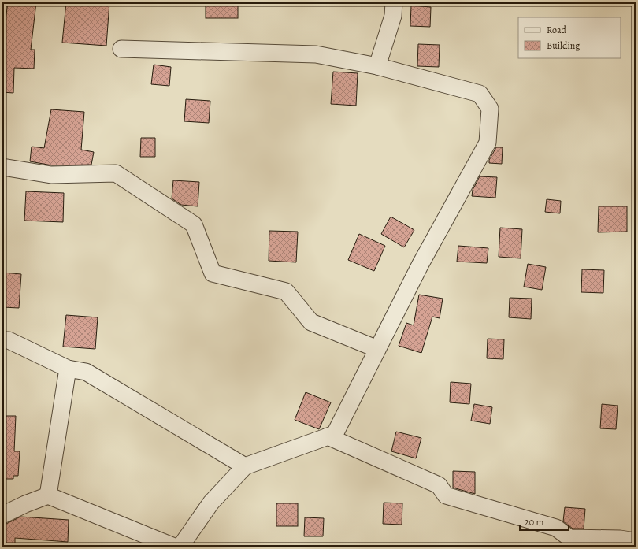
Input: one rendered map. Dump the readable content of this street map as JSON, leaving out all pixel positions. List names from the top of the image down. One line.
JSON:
{"legend":["Road","Building"],"scale_bar":"20 m"}
